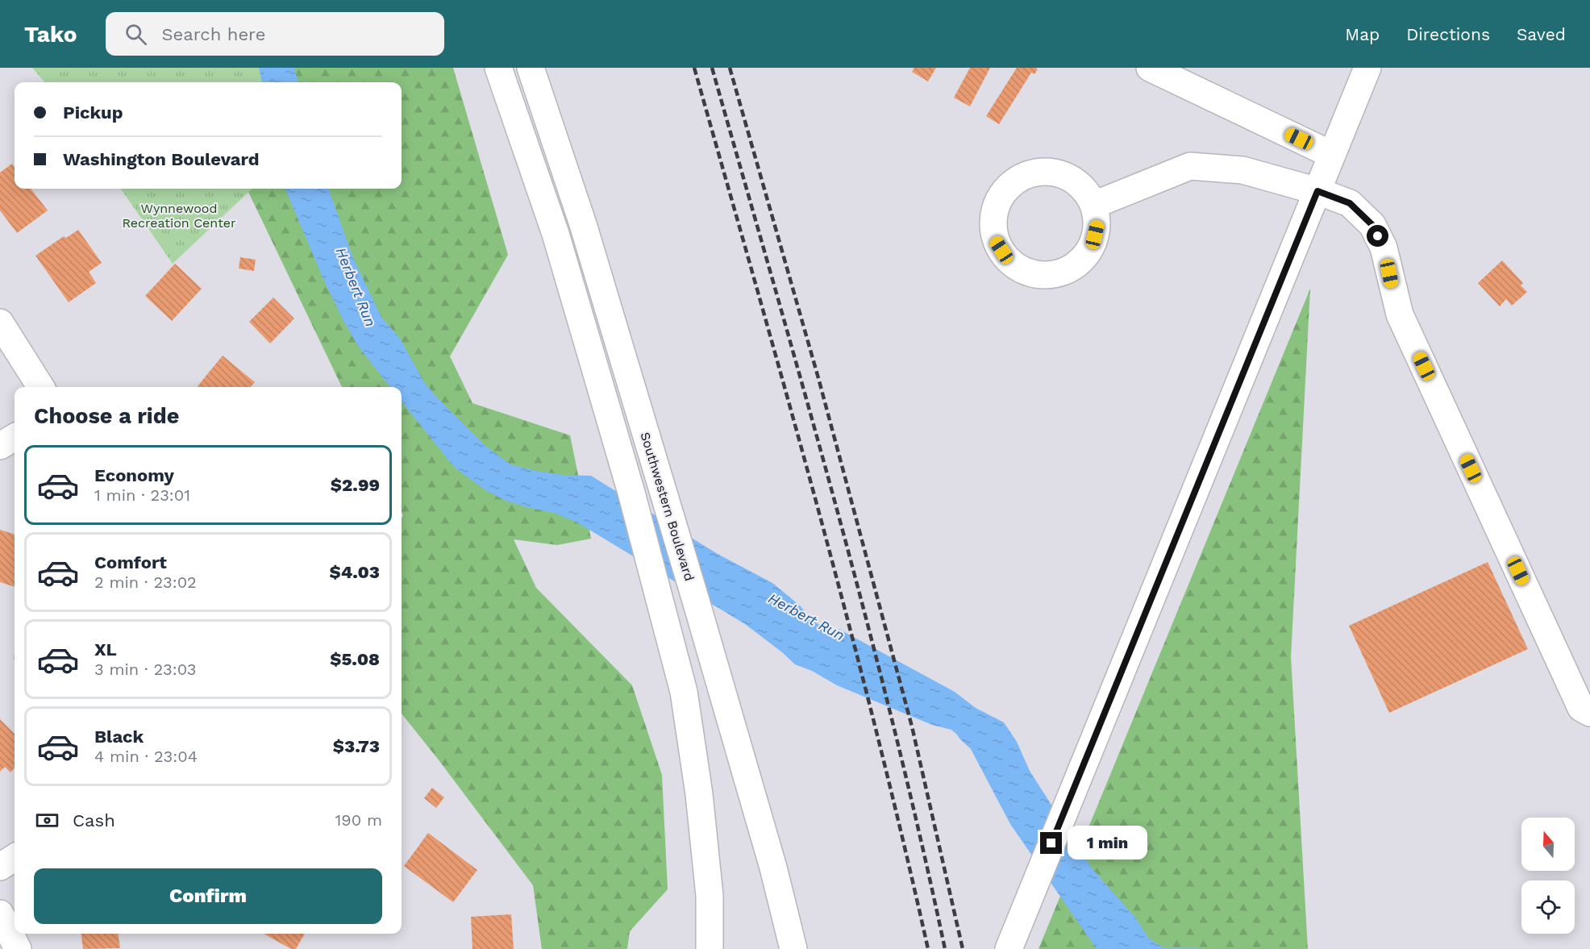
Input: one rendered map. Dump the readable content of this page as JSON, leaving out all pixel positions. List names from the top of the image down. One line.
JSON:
{"streets":{"main road":["Southwestern Boulevard"]},"water":["Herbert Run"],"parks":["Wynnewood Recreation Center"],"north":"top","page":{"header":"Tako","search":"Search here","nav":["Map","Directions","Saved"],"banner":["Pickup","Washington Boulevard"],"heading":"Choose a ride","list":[{"name":"Economy","note":"1 min · 23:01","value":"$2.99"},{"name":"Comfort","note":"2 min · 23:02","value":"$4.03"},{"name":"XL","note":"3 min · 23:03","value":"$5.08"},{"name":"Black","note":"4 min · 23:04","value":"$3.73"}],"pay":["Cash","190 m"],"bubble":"1 min","buttons":"Confirm"}}
